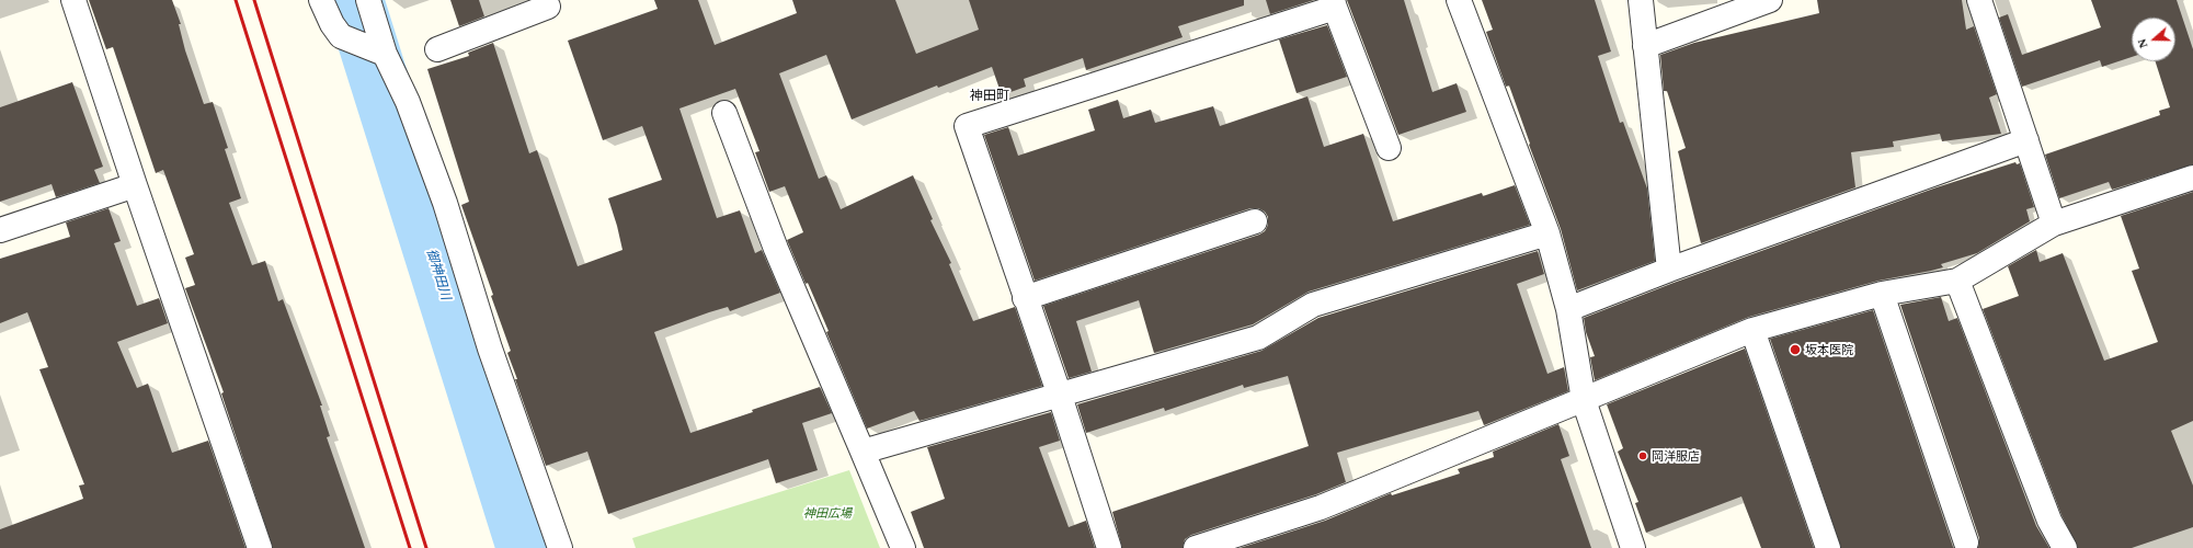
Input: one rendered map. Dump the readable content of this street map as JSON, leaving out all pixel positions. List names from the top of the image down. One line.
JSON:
{"districts":["神田町"],"water":["御神田川"],"parks":["神田広場"],"places":["坂本医院","岡洋服店"],"north":"left"}
